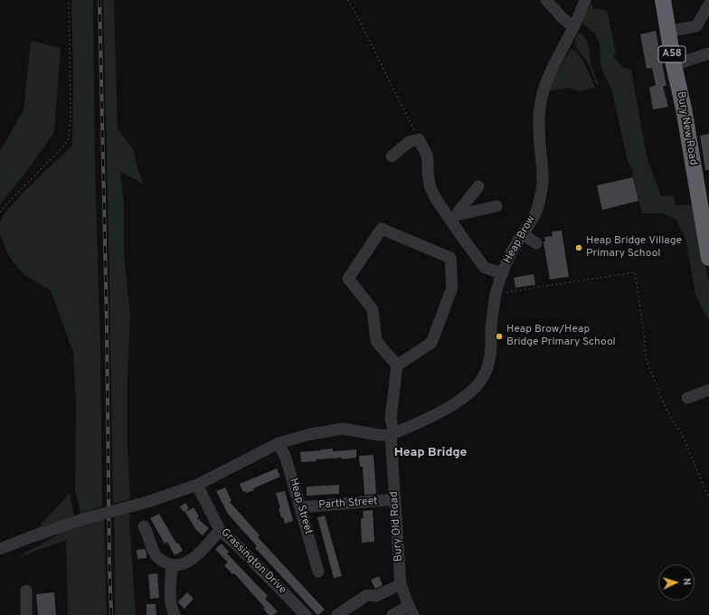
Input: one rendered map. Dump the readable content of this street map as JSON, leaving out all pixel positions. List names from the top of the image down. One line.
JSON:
{"streets":{"highway":["A58","Bury New Road"],"street":["Heap Brow","Parth Street","Heap Street","Bury Old Road","Grassington Drive"]},"crossings":[["Heap Brow","Bury Old Road"],["Parth Street","Heap Street"],["Parth Street","Bury Old Road"]],"districts":["Heap Bridge"],"places":["Heap Bridge Village Primary School","Heap Brow/Heap Bridge Primary School"],"north":"right"}
